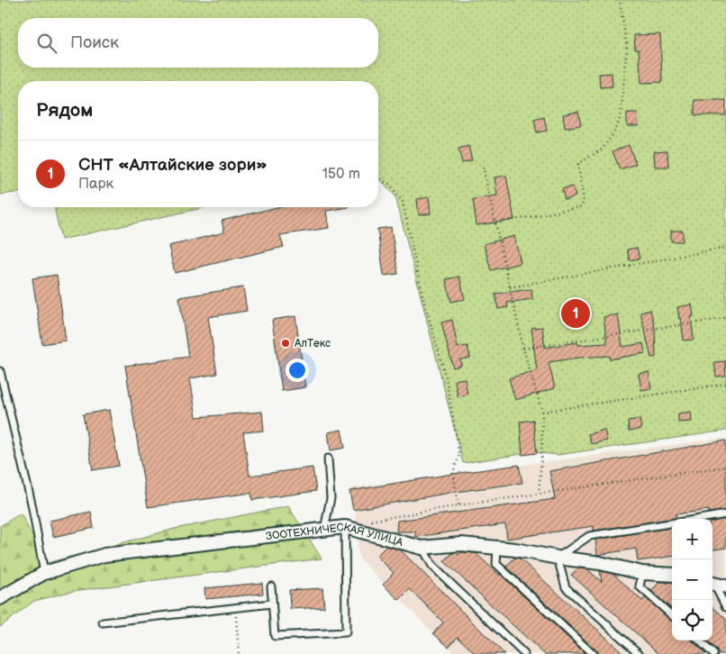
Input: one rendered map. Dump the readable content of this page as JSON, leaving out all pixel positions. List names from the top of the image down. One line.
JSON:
{"streets":{"street":["ЗООТЕХНИЧЕСКАЯ УЛИЦА"]},"places":["АлТекс"],"page":{"search":"Поиск","heading":"Рядом","list":[{"mark":"1","name":"СНТ «Алтайские зори»","note":"Парк","value":"150 m"}],"pins":"1","map_buttons":["+","−"]}}
